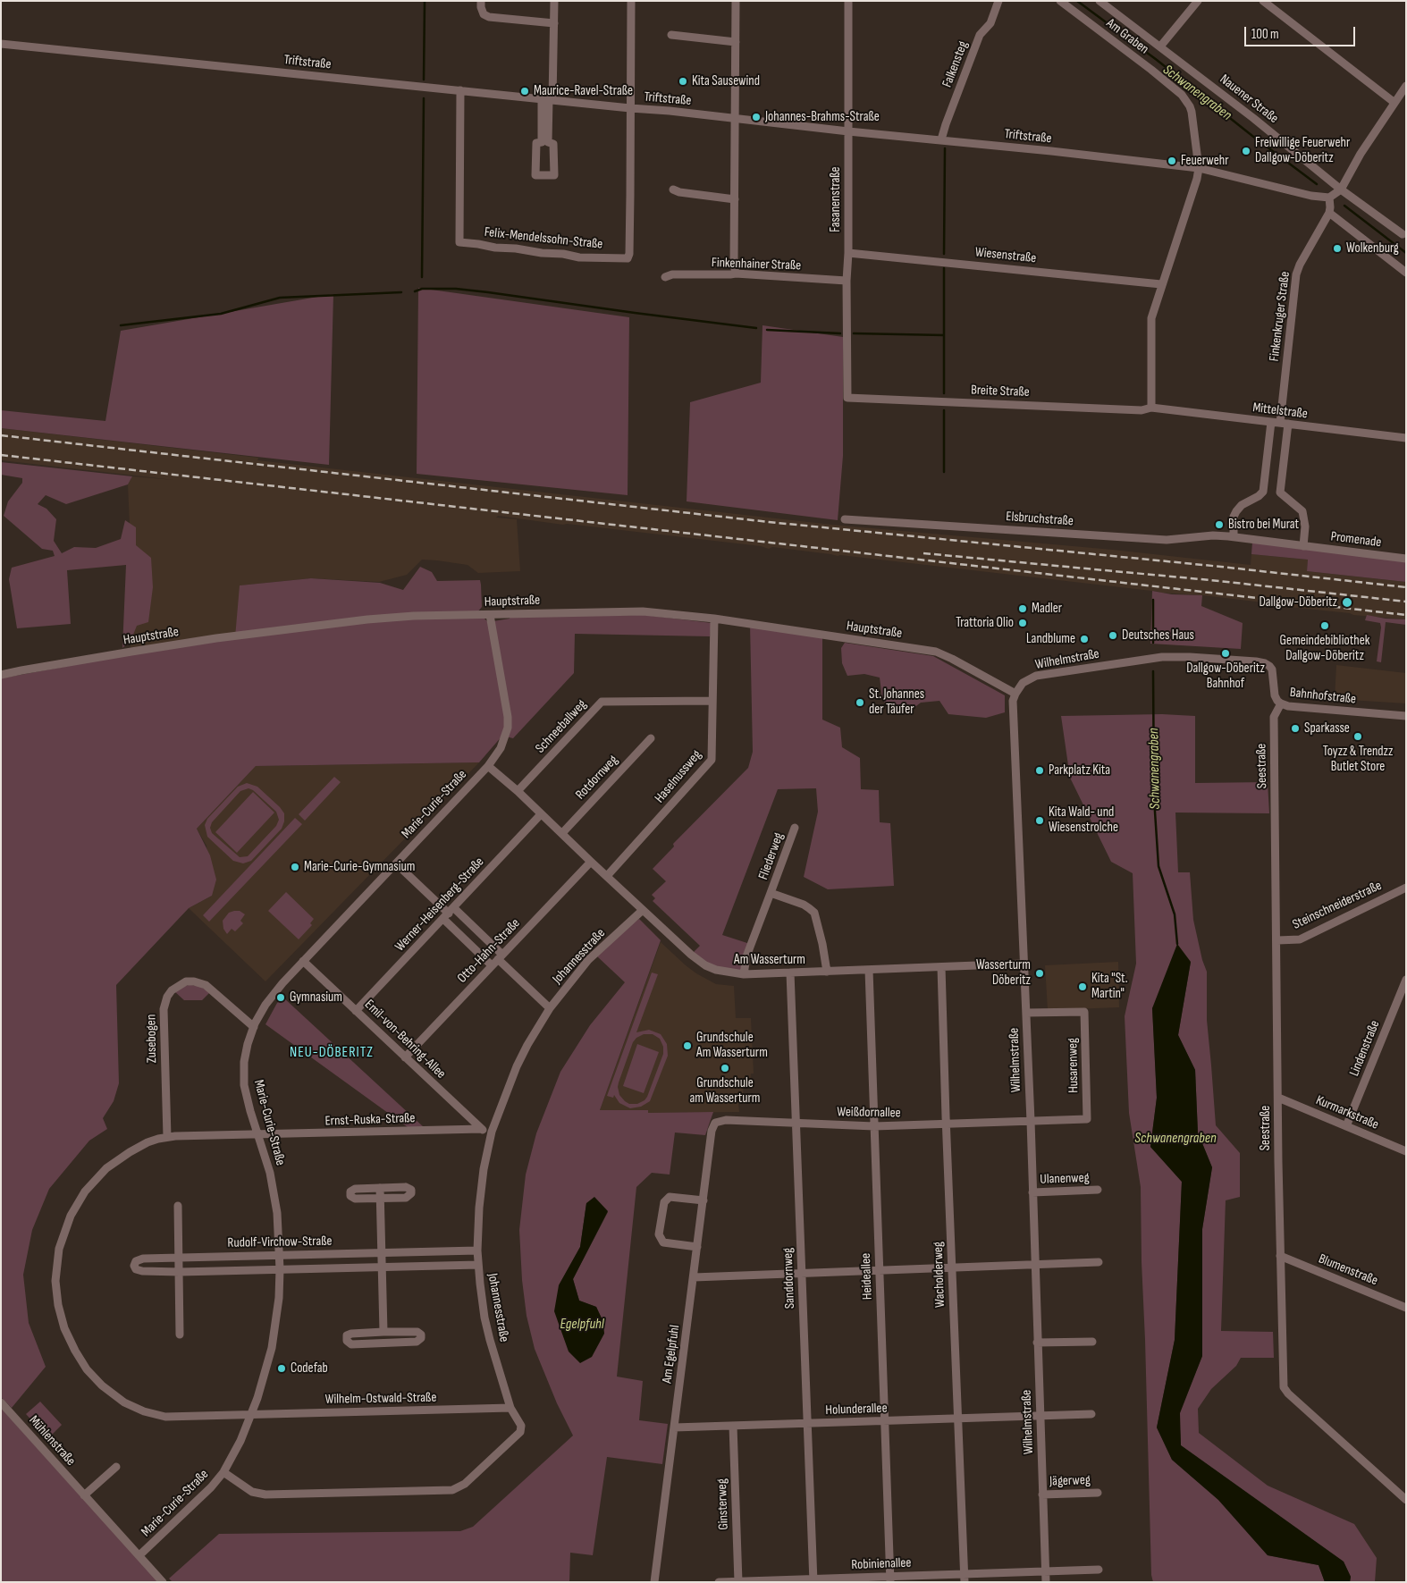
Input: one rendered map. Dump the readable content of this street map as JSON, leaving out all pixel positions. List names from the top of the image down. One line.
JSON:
{"streets":{"street":["Am Graben","Triftstraße","Falkensteg","Nauener Straße","Fasanenstraße","Felix-Mendelssohn-Straße","Wiesenstraße","Finkenhainer Straße","Finkenkruger Straße","Breite Straße","Mittelstraße","Elsbruchstraße","Promenade","Hauptstraße","Wilhelmstraße","Bahnhofstraße","Schneeballweg","Seestraße","Haselnussweg","Rotdornweg","Marie-Curie-Straße","Fliederweg","Werner-Heisenberg-Straße","Steinschneiderstraße","Otto-Hahn-Straße","Johannesstraße","Am Wasserturm","Zusebogen","Emil-von-Behring-Allee","Lindenstraße","Husarenweg","Weißdornallee","Kurmarkstraße","Ernst-Ruska-Straße","Ulanenweg","Rudolf-Virchow-Straße","Blumenstraße","Wacholderweg","Heideallee","Sanddornweg","Am Egelpfuhl","Wilhelm-Ostwald-Straße","Holunderallee","Mühlenstraße","Jägerweg","Ginsterweg","Robinienallee"]},"crossings":[["Am Graben","Triftstraße"],["Triftstraße","Falkensteg"],["Triftstraße","Fasanenstraße"],["Triftstraße","Felix-Mendelssohn-Straße"],["Triftstraße","Finkenkruger Straße"],["Fasanenstraße","Wiesenstraße"],["Fasanenstraße","Finkenhainer Straße"],["Fasanenstraße","Breite Straße"],["Finkenkruger Straße","Mittelstraße"],["Finkenkruger Straße","Elsbruchstraße"],["Finkenkruger Straße","Promenade"],["Breite Straße","Mittelstraße"],["Elsbruchstraße","Promenade"],["Hauptstraße","Wilhelmstraße"],["Hauptstraße","Haselnussweg"],["Hauptstraße","Marie-Curie-Straße"],["Wilhelmstraße","Bahnhofstraße"],["Wilhelmstraße","Am Wasserturm"],["Wilhelmstraße","Husarenweg"],["Wilhelmstraße","Weißdornallee"],["Wilhelmstraße","Ulanenweg"],["Wilhelmstraße","Holunderallee"],["Wilhelmstraße","Jägerweg"],["Wilhelmstraße","Robinienallee"],["Bahnhofstraße","Seestraße"],["Schneeballweg","Haselnussweg"],["Schneeballweg","Am Wasserturm"],["Seestraße","Steinschneiderstraße"],["Seestraße","Kurmarkstraße"],["Seestraße","Blumenstraße"],["Haselnussweg","Am Wasserturm"],["Rotdornweg","Am Wasserturm"],["Marie-Curie-Straße","Johannesstraße"],["Marie-Curie-Straße","Am Wasserturm"],["Marie-Curie-Straße","Zusebogen"],["Marie-Curie-Straße","Emil-von-Behring-Allee"],["Marie-Curie-Straße","Ernst-Ruska-Straße"],["Marie-Curie-Straße","Rudolf-Virchow-Straße"],["Marie-Curie-Straße","Wilhelm-Ostwald-Straße"],["Marie-Curie-Straße","Mühlenstraße"],["Fliederweg","Am Wasserturm"],["Werner-Heisenberg-Straße","Am Wasserturm"],["Werner-Heisenberg-Straße","Emil-von-Behring-Allee"],["Otto-Hahn-Straße","Am Wasserturm"],["Otto-Hahn-Straße","Emil-von-Behring-Allee"],["Johannesstraße","Am Wasserturm"],["Johannesstraße","Emil-von-Behring-Allee"],["Johannesstraße","Rudolf-Virchow-Straße"],["Johannesstraße","Wilhelm-Ostwald-Straße"],["Am Wasserturm","Wacholderweg"],["Am Wasserturm","Heideallee"],["Am Wasserturm","Sanddornweg"],["Zusebogen","Ernst-Ruska-Straße"],["Zusebogen","Wilhelm-Ostwald-Straße"],["Emil-von-Behring-Allee","Ernst-Ruska-Straße"],["Lindenstraße","Kurmarkstraße"],["Husarenweg","Weißdornallee"],["Weißdornallee","Wacholderweg"],["Weißdornallee","Heideallee"],["Weißdornallee","Sanddornweg"],["Weißdornallee","Am Egelpfuhl"],["Ernst-Ruska-Straße","Wilhelm-Ostwald-Straße"],["Wacholderweg","Holunderallee"],["Wacholderweg","Robinienallee"],["Heideallee","Holunderallee"],["Heideallee","Robinienallee"],["Sanddornweg","Holunderallee"],["Sanddornweg","Robinienallee"],["Am Egelpfuhl","Holunderallee"],["Holunderallee","Ginsterweg"],["Ginsterweg","Robinienallee"]],"districts":["NEU-DÖBERITZ"],"water":["Schwanengraben","Egelpfuhl"],"places":["Kita Sausewind","Maurice-Ravel-Straße","Johannes-Brahms-Straße","Freiwillige Feuerwehr Dallgow-Döberitz","Feuerwehr","Wolkenburg","Bistro bei Murat","Dallgow-Döberitz","Madler","Trattoria Olio","Gemeindebibliothek Dallgow-Döberitz","Deutsches Haus","Landblume","Dallgow-Döberitz Bahnhof","St. Johannes der Täufer","Sparkasse","Toyzz & Trendzz Butlet Store","Parkplatz Kita","Kita Wald- und Wiesenstrolche","Marie-Curie-Gymnasium","Wasserturm Döberitz","Kita \"St. Martin\"","Gymnasium","Grundschule Am Wasserturm","Grundschule am Wasserturm","Codefab"],"scale_bar":"100 m"}
